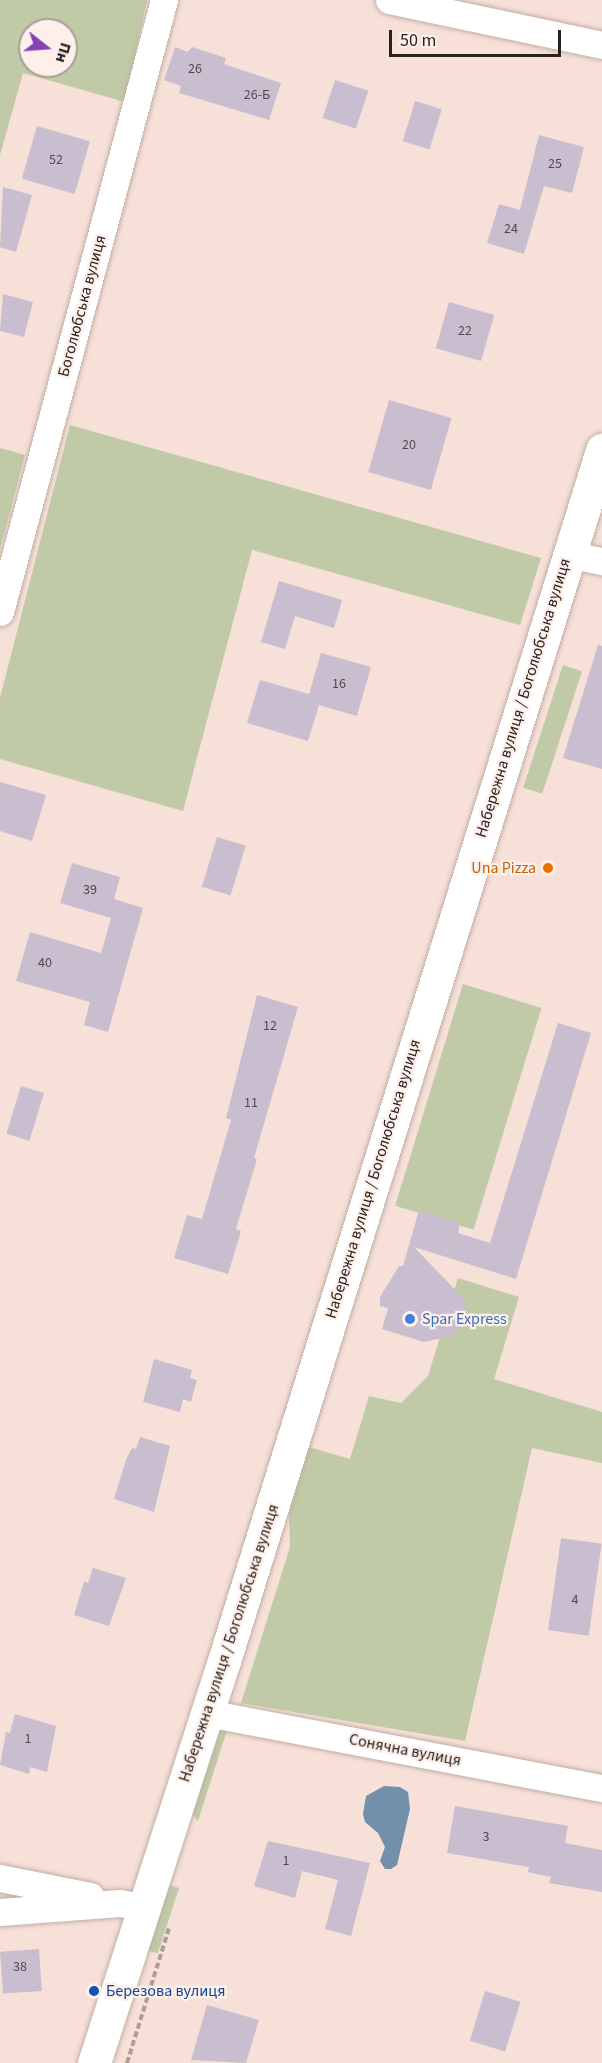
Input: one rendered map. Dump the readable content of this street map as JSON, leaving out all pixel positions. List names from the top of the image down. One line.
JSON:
{"streets":{"street":["Боголюбська вулиця","Набережна вулиця / Боголюбська вулиця","Сонячна вулиця"]},"crossings":[["Набережна вулиця / Боголюбська вулиця","Сонячна вулиця"]],"places":["Una Pizza","Spar Express","Березова вулиця"],"house_numbers":["26","26-Б","52","25","24","22","20","16","39","40","12","11","4","1","3","1","38"],"scale_bar":"50 m","north":"right"}
